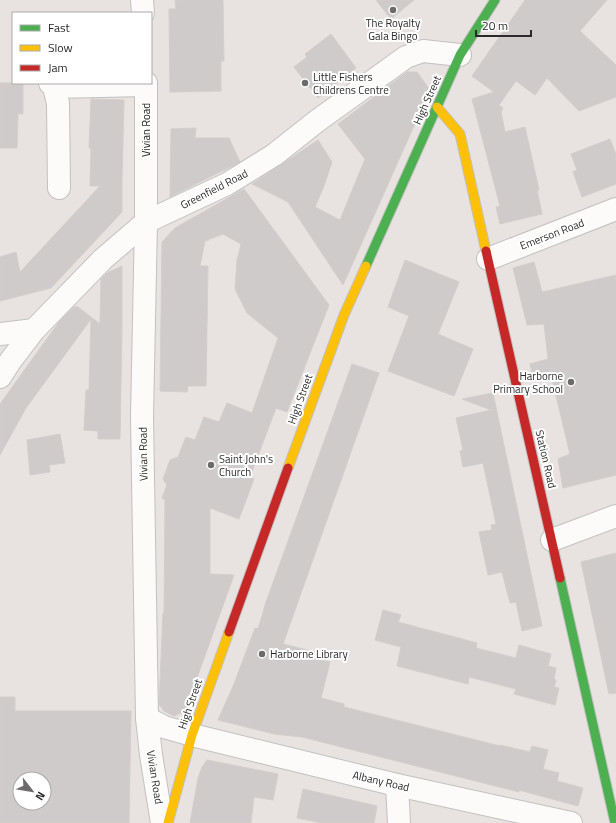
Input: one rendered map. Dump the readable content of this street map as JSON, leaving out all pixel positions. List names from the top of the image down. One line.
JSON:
{"streets":{"main road":["High Street","Station Road"],"street":["Vivian Road","Greenfield Road","Emerson Road","Albany Road"]},"crossings":[["High Street","Greenfield Road"],["High Street","Station Road"],["High Street","Albany Road"],["Vivian Road","Greenfield Road"],["Vivian Road","Albany Road"],["Emerson Road","Station Road"]],"places":["The Royalty Gala Bingo","Little Fishers Childrens Centre","Harborne Primary School","Saint John's Church","Harborne Library"],"legend":["Fast","Slow","Jam"],"scale_bar":"20 m","north":"bottom right"}
